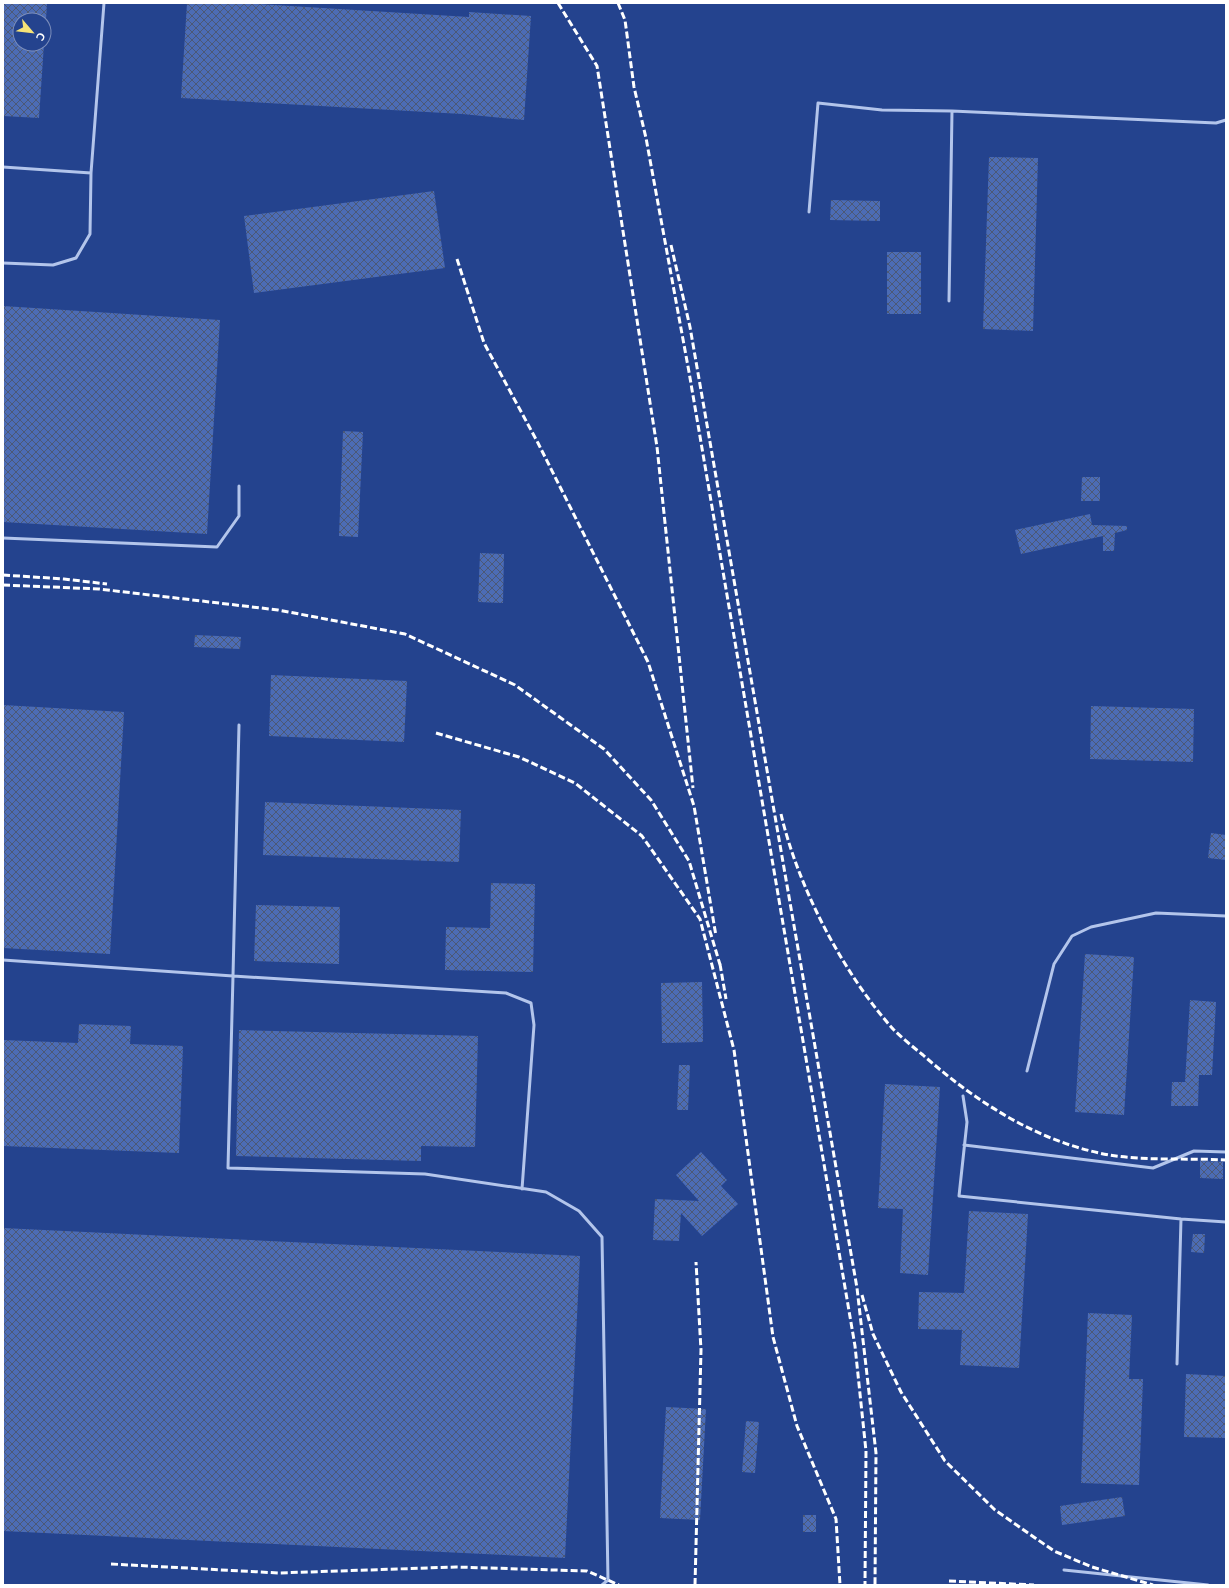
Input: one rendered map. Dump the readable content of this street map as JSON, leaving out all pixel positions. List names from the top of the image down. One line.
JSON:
{"north":"bottom right"}
